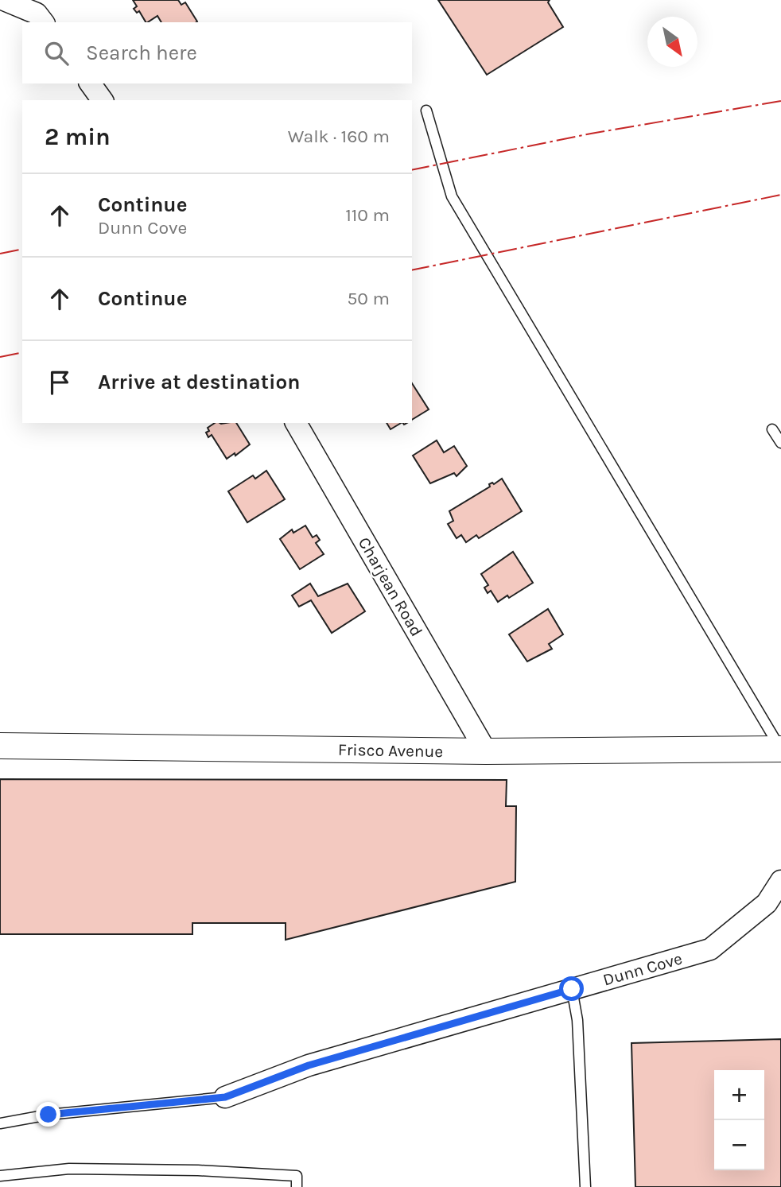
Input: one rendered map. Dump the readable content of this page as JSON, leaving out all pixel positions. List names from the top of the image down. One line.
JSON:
{"streets":{"street":["Charjean Road","Frisco Avenue","Dunn Cove"]},"crossings":[["Charjean Road","Frisco Avenue"]],"north":"bottom right","page":{"search":"Search here","heading":["2 min","Walk · 160 m"],"list":[["Continue","Dunn Cove","110 m"],["Continue","50 m"],"Arrive at destination"],"map_buttons":["+","−"]}}
